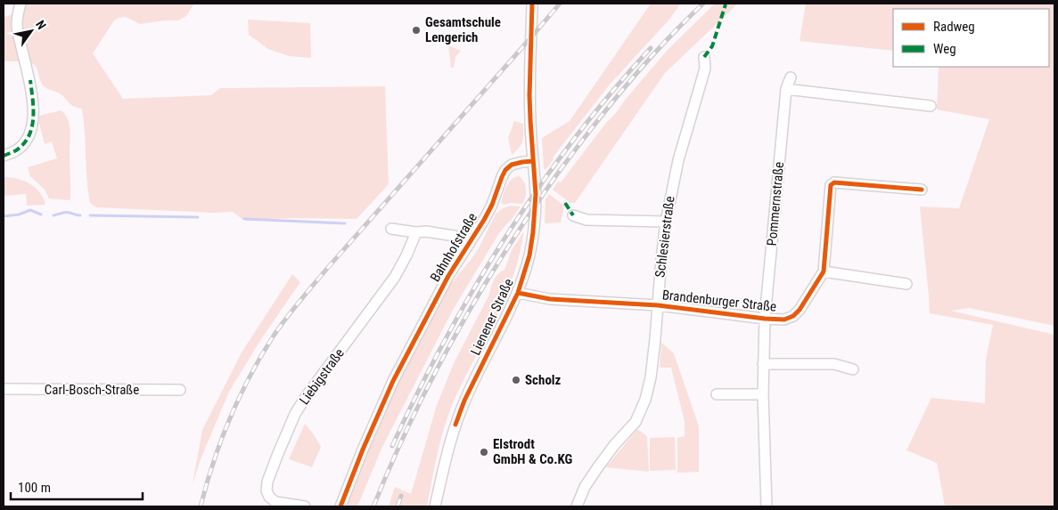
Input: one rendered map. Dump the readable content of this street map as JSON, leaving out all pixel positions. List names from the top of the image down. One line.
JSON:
{"streets":{"street":["Pommernstraße","Schlesierstraße","Bahnhofstraße","Brandenburger Straße","Lienener Straße","Liebigstraße","Carl-Bosch-Straße"]},"crossings":[["Pommernstraße","Brandenburger Straße"],["Schlesierstraße","Brandenburger Straße"],["Bahnhofstraße","Lienener Straße"],["Brandenburger Straße","Lienener Straße"]],"places":["Gesamtschule Lengerich","Scholz","Elstrodt GmbH & Co.KG"],"legend":["Radweg","Weg"],"scale_bar":"100 m","north":"top right"}
